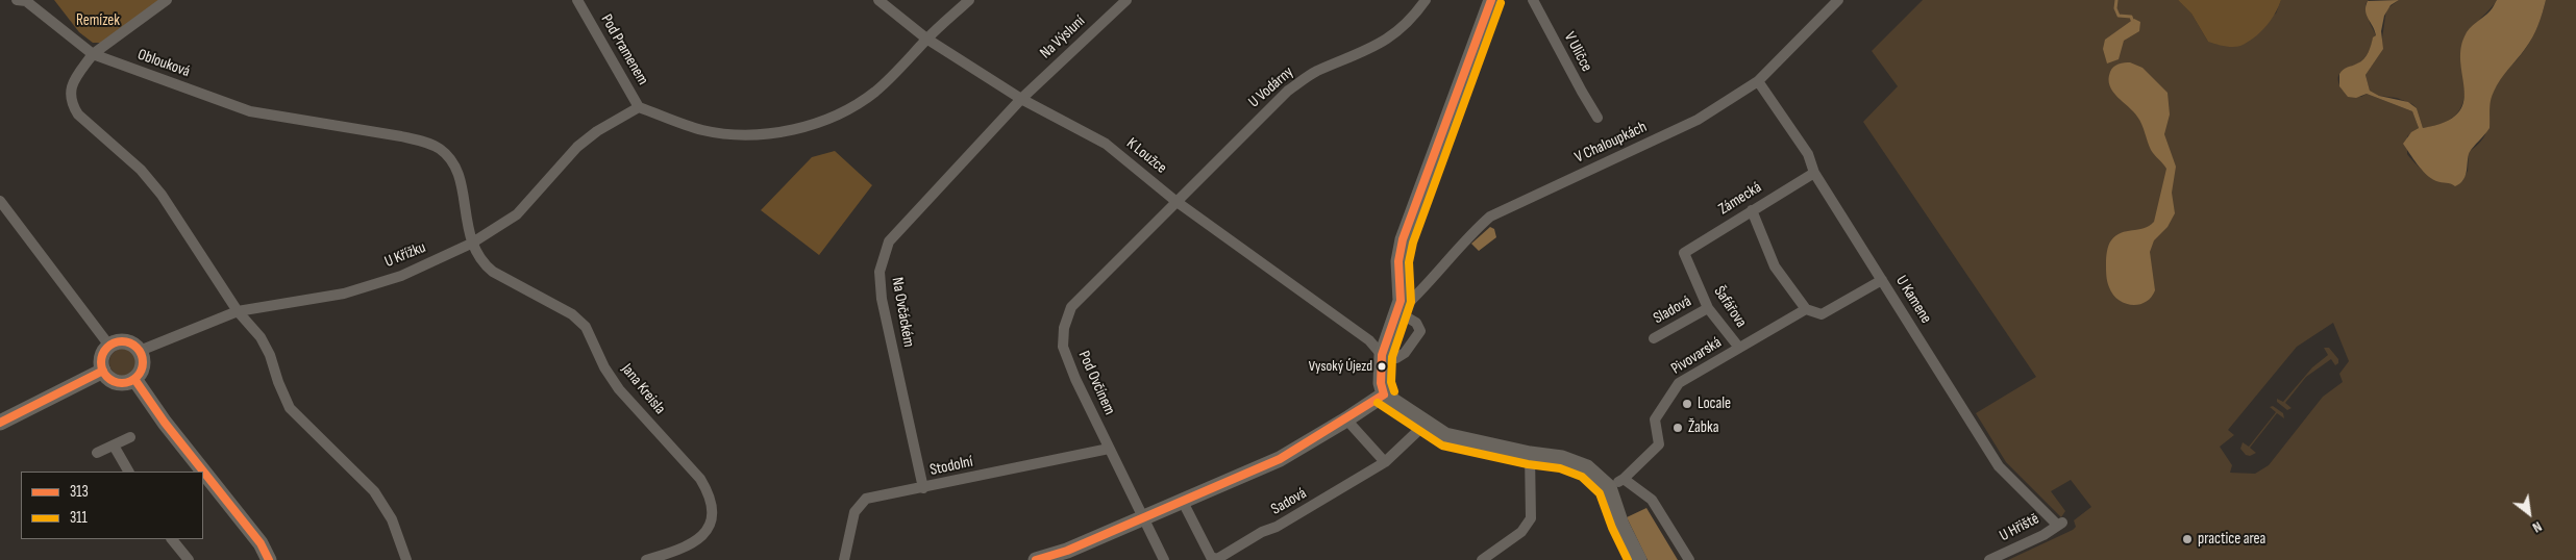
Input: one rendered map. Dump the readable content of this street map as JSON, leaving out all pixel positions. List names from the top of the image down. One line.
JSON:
{"streets":{"street":["Na Výsluní","Pod Pramenem","V Uličce","Oblouková","U Vodárny","V Chaloupkách","K Loužce","Zámecká","U Křížku","U Kamene","Šafářova","Sladová","Na Ovčáckém","Pivovarská","Pod Ovčínem","Jana Kreisla","Stodolní","Sadová","U Hřiště"]},"crossings":[["Na Výsluní","K Loužce"],["Na Výsluní","Na Ovčáckém"],["Pod Pramenem","K Loužce"],["Pod Pramenem","U Křížku"],["Oblouková","U Křížku"],["Oblouková","Jana Kreisla"],["U Vodárny","K Loužce"],["U Vodárny","Pod Ovčínem"],["V Chaloupkách","U Kamene"],["K Loužce","Na Ovčáckém"],["K Loužce","Pod Ovčínem"],["Zámecká","U Kamene"],["Zámecká","Šafářova"],["U Křížku","Jana Kreisla"],["U Kamene","U Hřiště"],["Šafářova","Sladová"],["Šafářova","Pivovarská"],["Na Ovčáckém","Stodolní"],["Pod Ovčínem","Stodolní"]],"parks":["Remízek"],"places":["Vysoký Újezd","Locale","Žabka","practice area"],"lines":["transit line 313","transit line 311"],"legend":["313","311"],"north":"bottom right"}
